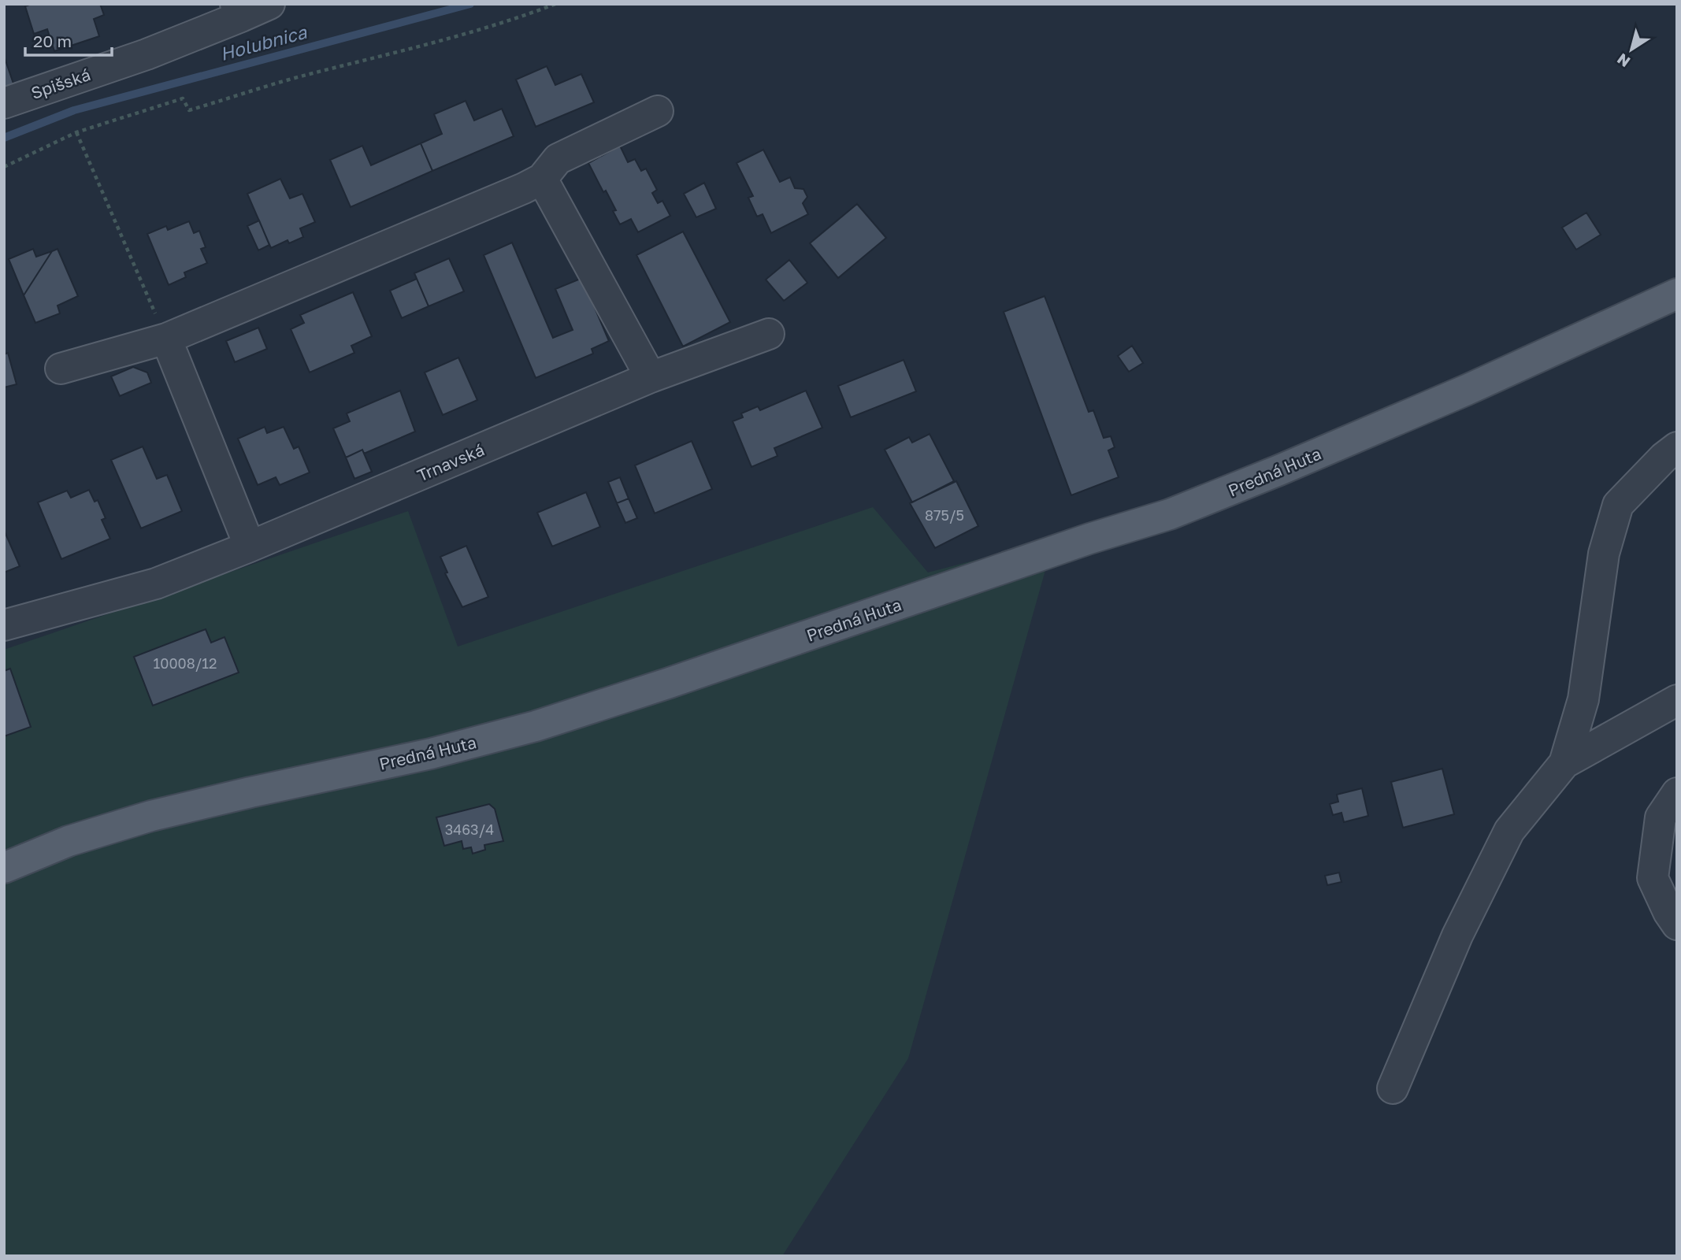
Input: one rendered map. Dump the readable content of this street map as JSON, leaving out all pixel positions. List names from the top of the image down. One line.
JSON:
{"streets":{"main road":["Predná Huta"],"street":["Spišská","Trnavská"]},"water":["Holubnica"],"house_numbers":["875/5","10008/12","3463/4"],"scale_bar":"20 m","north":"bottom left"}
